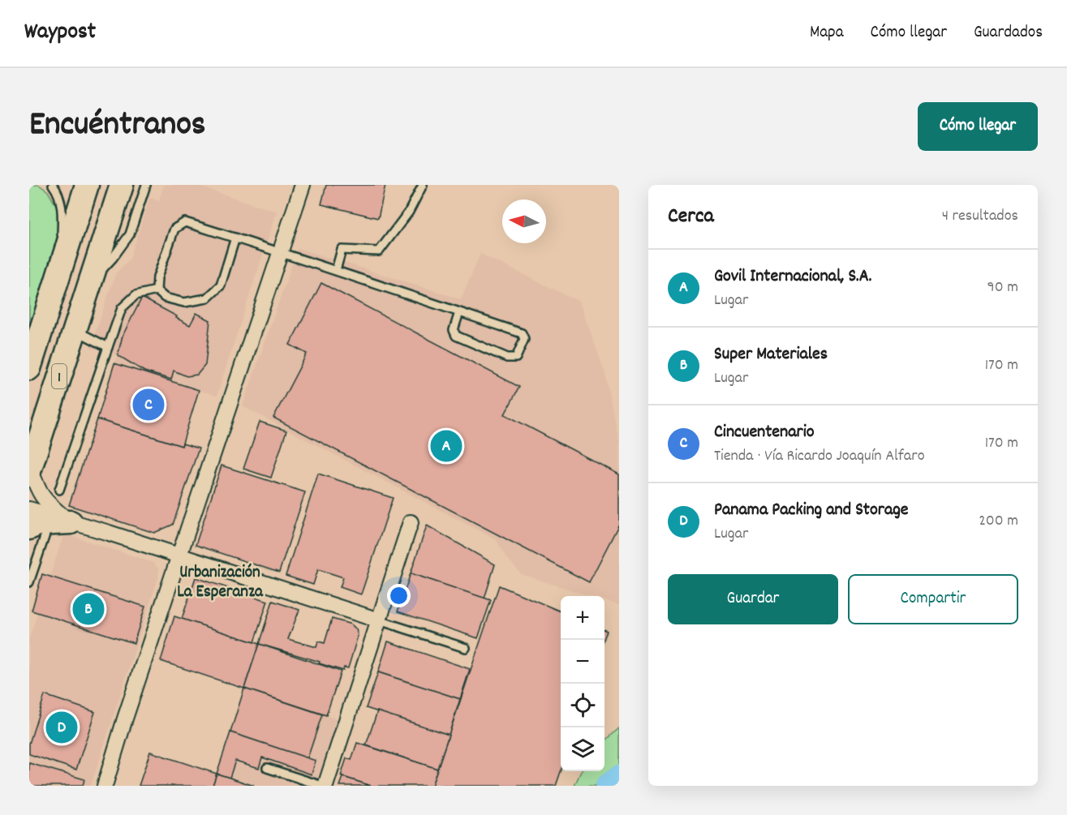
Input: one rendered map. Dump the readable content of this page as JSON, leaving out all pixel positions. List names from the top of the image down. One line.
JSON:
{"streets":{"main road":["1"]},"districts":["Urbanización La Esperanza"],"north":"left","page":{"header":"Waypost","nav":["Mapa","Cómo llegar","Guardados"],"title":"Encuéntranos","buttons":["Cómo llegar",["Guardar","Compartir"]],"heading":["Cerca","4 resultados"],"list":[{"mark":"A","name":"Govil Internacional, S.A.","note":"Lugar","value":"90 m"},{"mark":"B","name":"Super Materiales","note":"Lugar","value":"170 m"},{"mark":"C","name":"Cincuentenario","note":"Tienda · Vía Ricardo Joaquín Alfaro","value":"170 m"},{"mark":"D","name":"Panama Packing and Storage","note":"Lugar","value":"200 m"}],"pins":["C","A","B","D"],"map_buttons":["+","−"]}}
